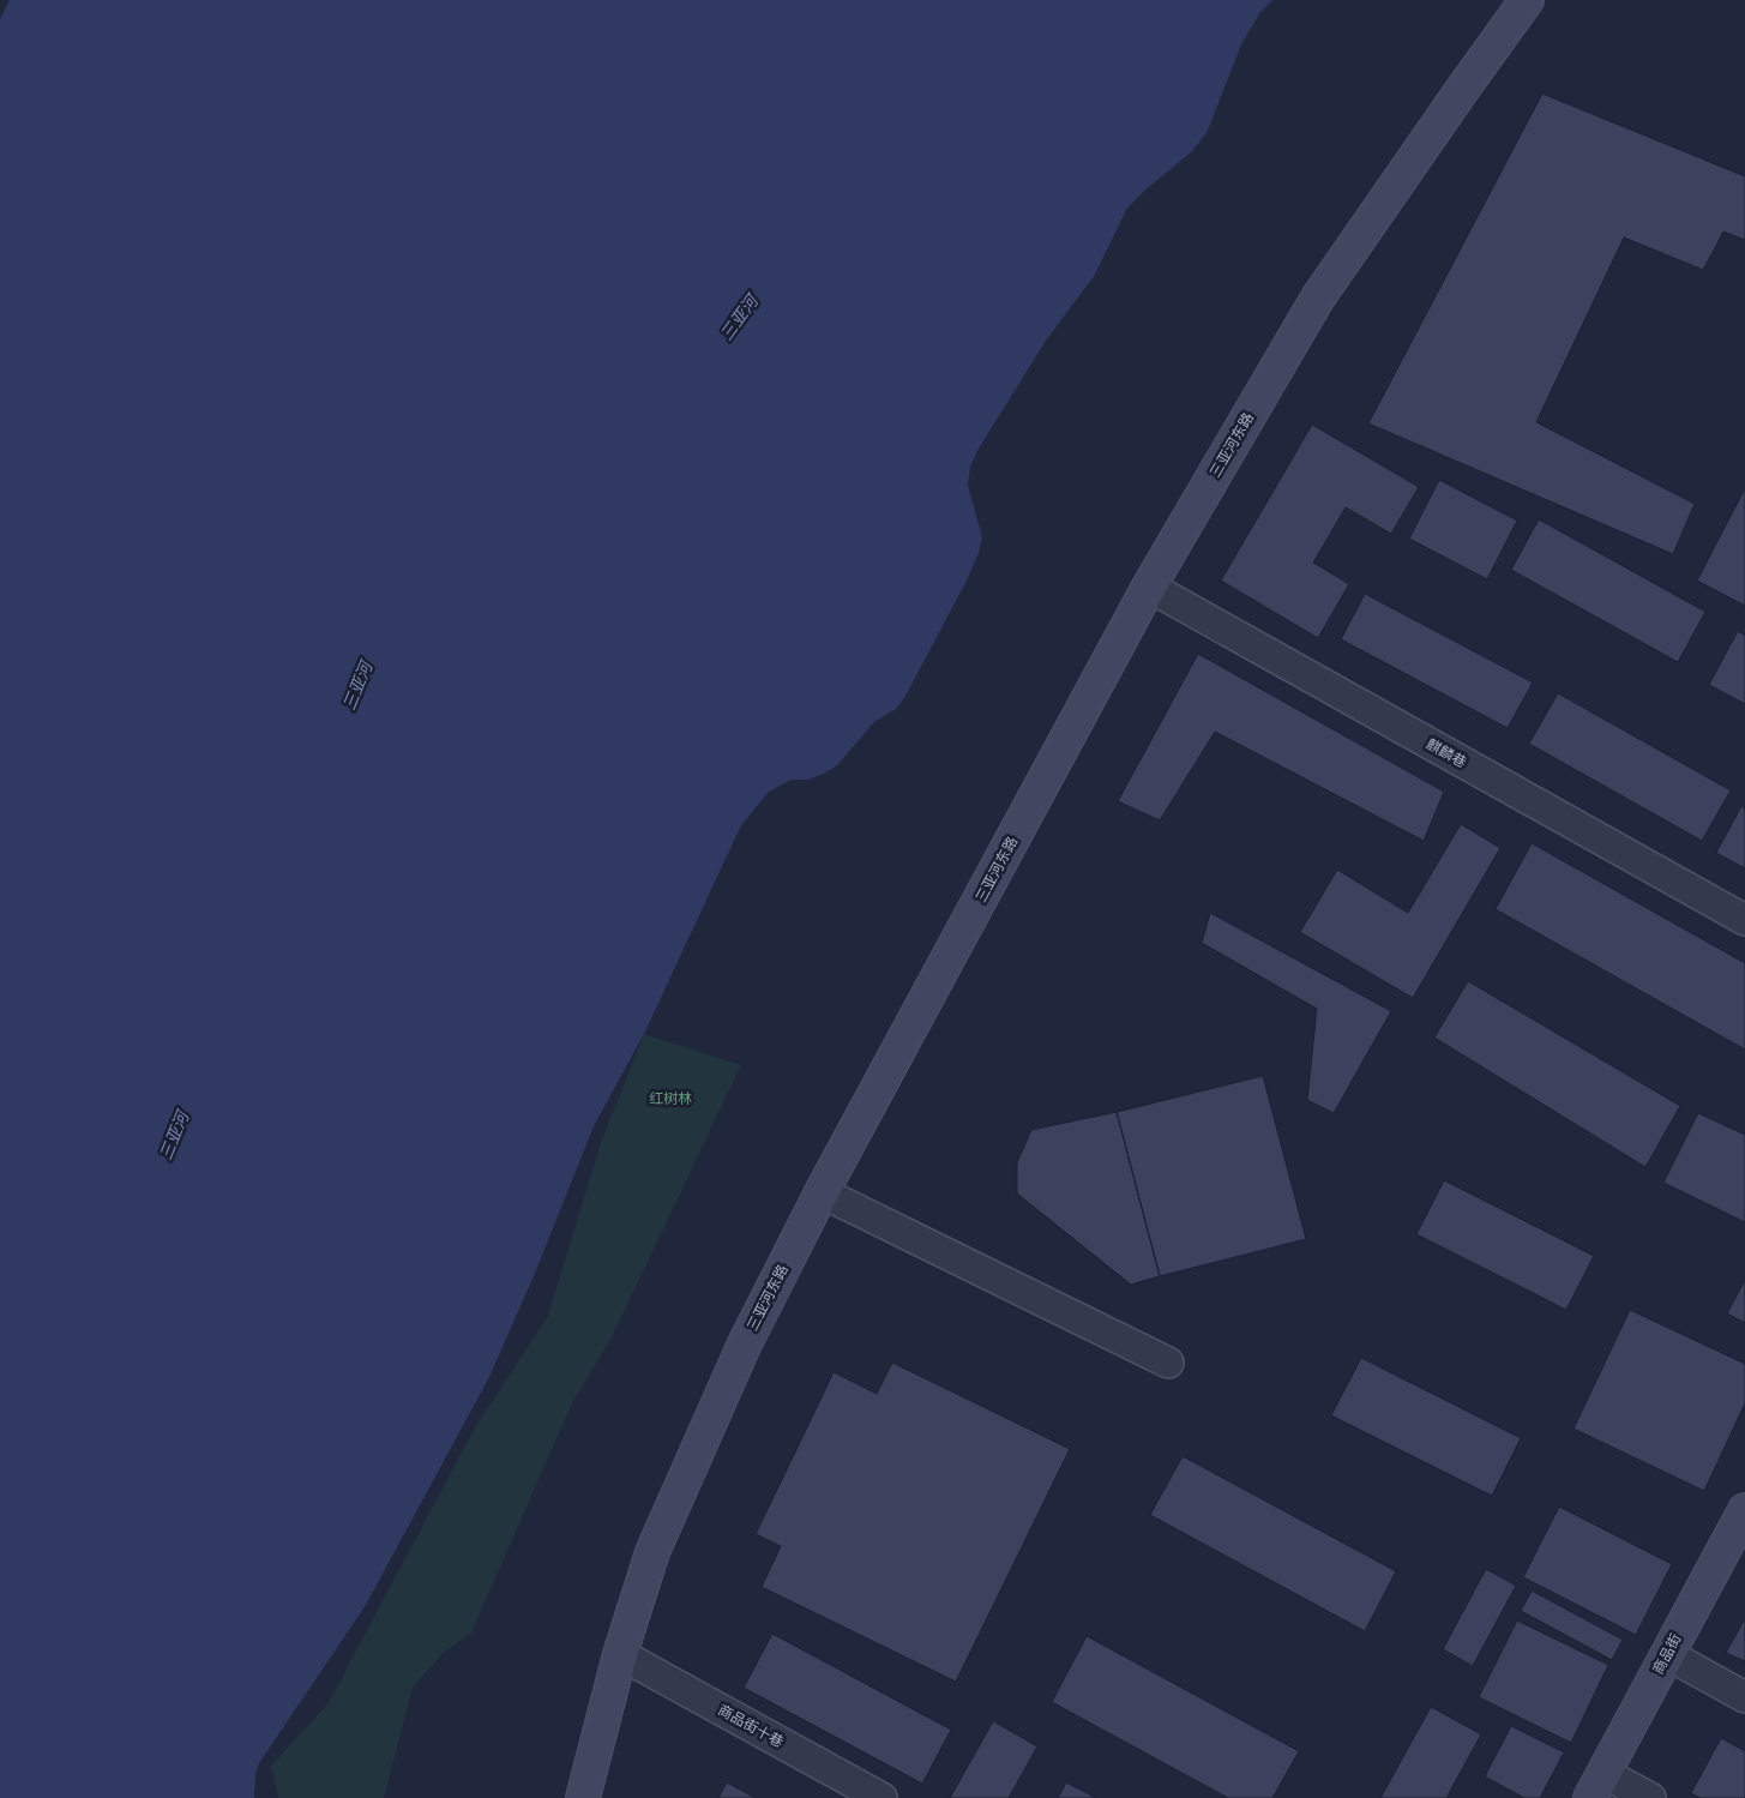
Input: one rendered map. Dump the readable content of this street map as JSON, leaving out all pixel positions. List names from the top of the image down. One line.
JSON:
{"streets":{"street":["三亚河东路","麒麟巷","商品街","商品街十巷"]},"crossings":[["三亚河东路","麒麟巷"],["三亚河东路","商品街十巷"]],"water":["三亚河"],"parks":["红树林"]}
